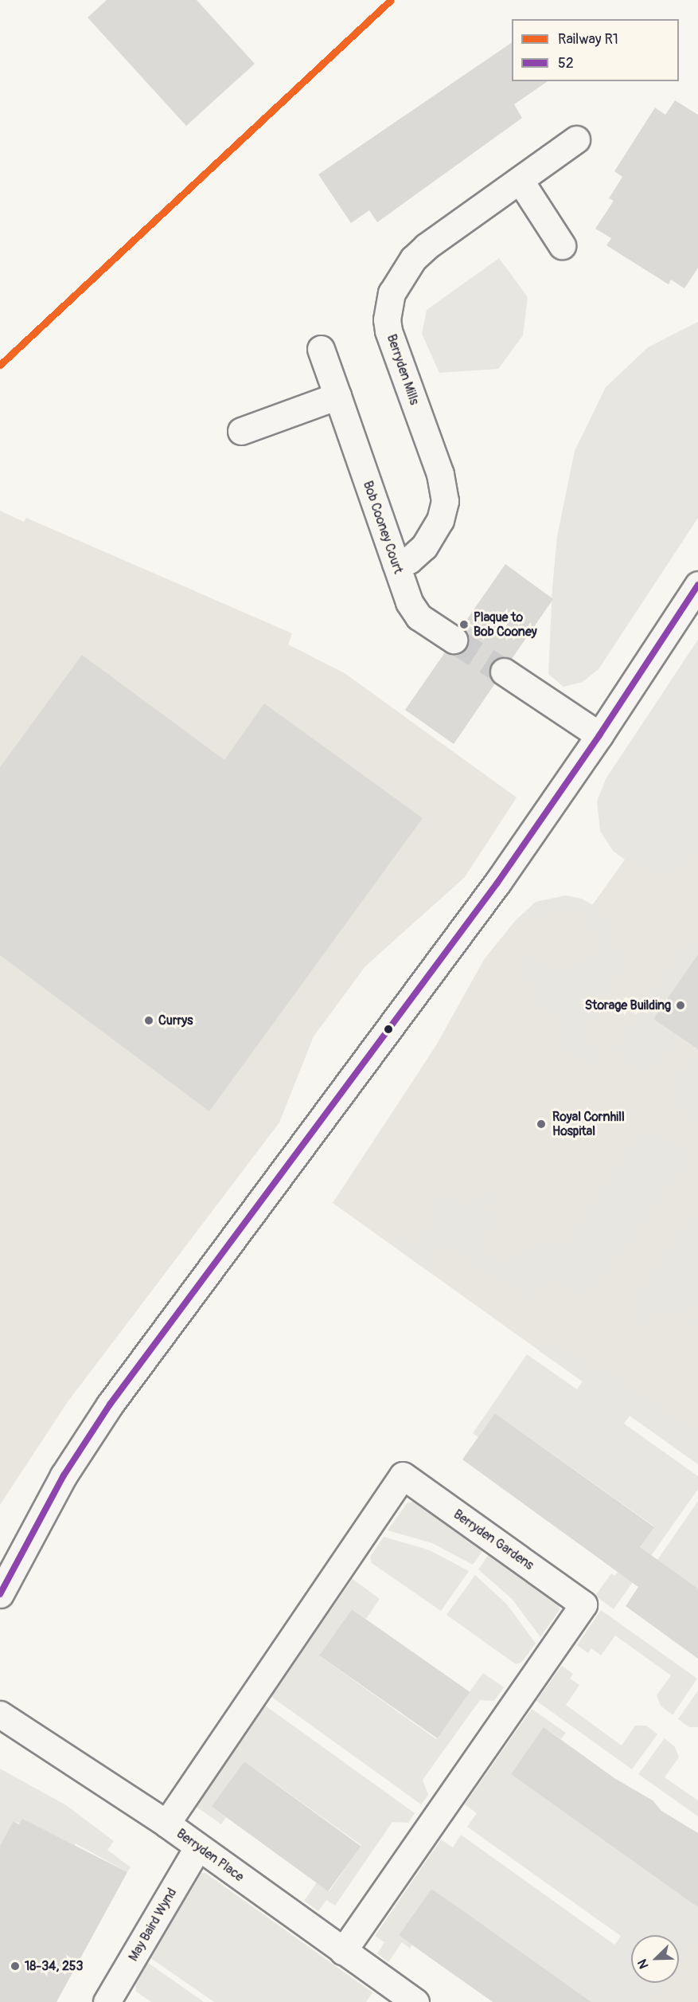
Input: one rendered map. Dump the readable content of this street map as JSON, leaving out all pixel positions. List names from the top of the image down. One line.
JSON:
{"streets":{"street":["Berryden Mills","Bob Cooney Court","Berryden Gardens","Berryden Place","May Baird Wynd"]},"crossings":[["Berryden Mills","Bob Cooney Court"],["Berryden Gardens","Berryden Place"],["Berryden Place","May Baird Wynd"]],"places":["Plaque to Bob Cooney","Storage Building","Currys","Royal Cornhill Hospital","18-34, 253"],"lines":["rail line R1","transit line 52"],"legend":["Railway R1","52"],"north":"bottom left"}
